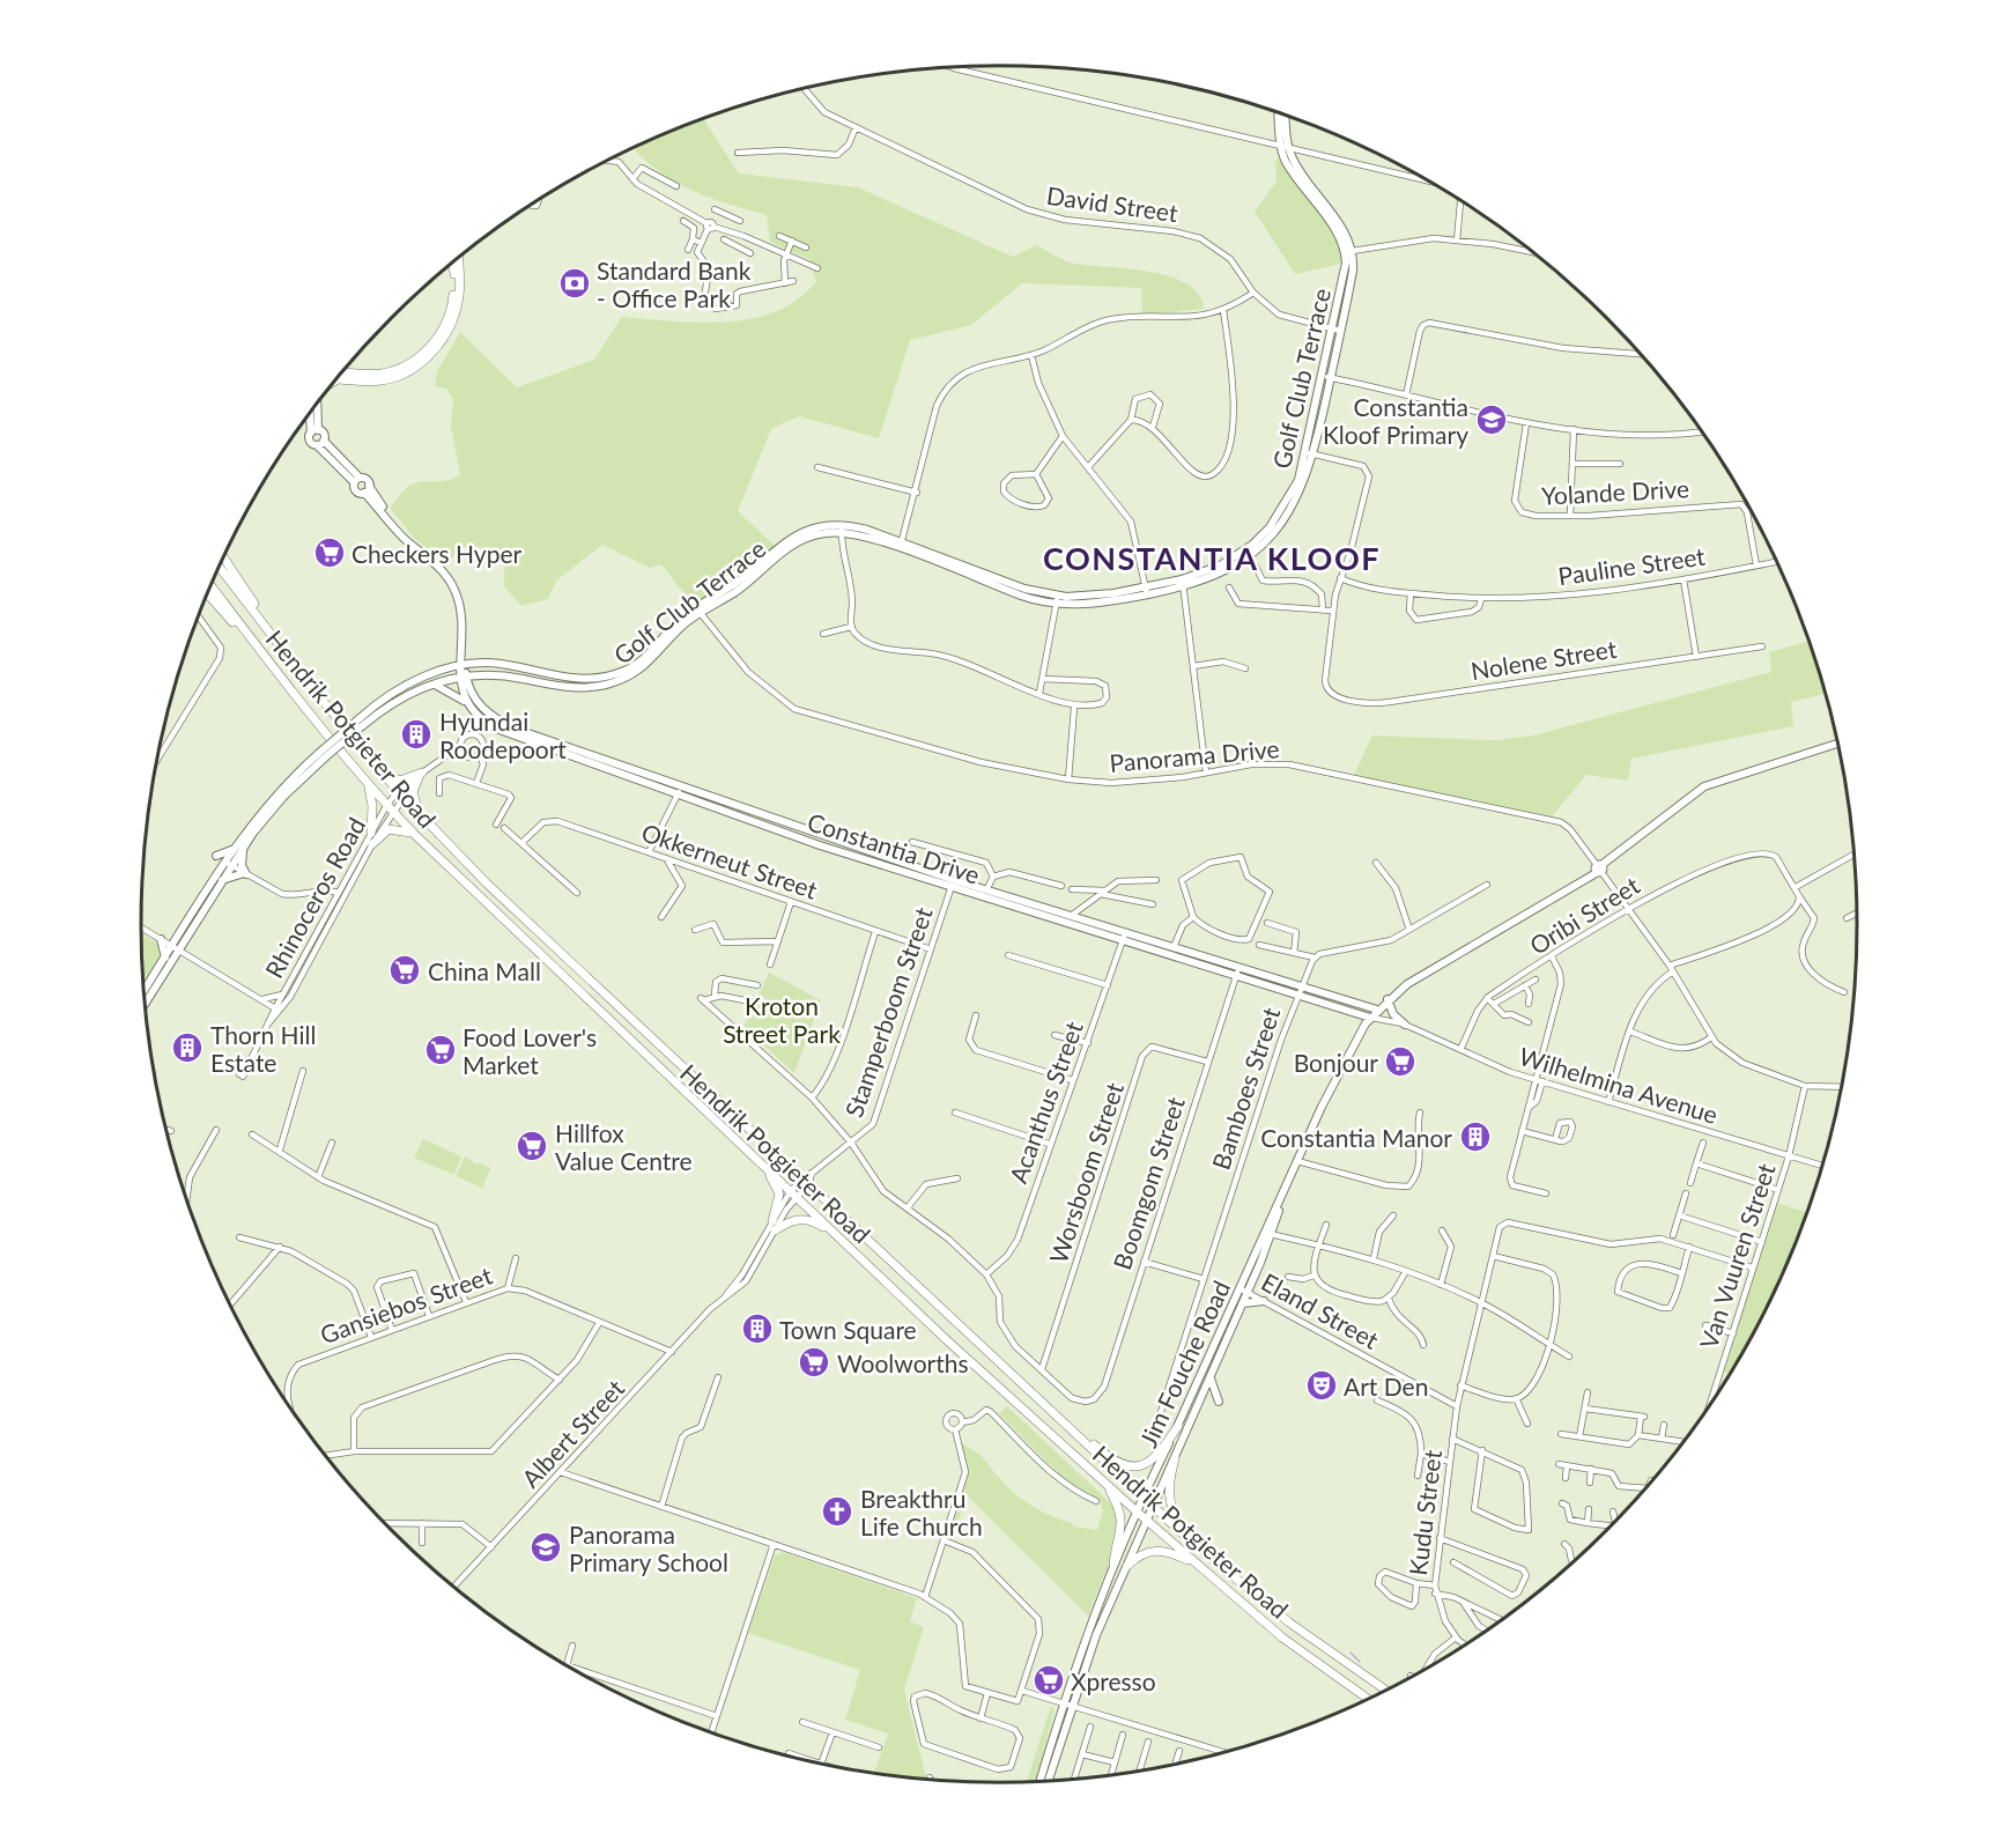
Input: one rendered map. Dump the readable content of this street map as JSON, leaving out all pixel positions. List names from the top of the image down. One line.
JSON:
{"streets":{"main road":["Hendrik Potgieter Road"],"street":["David Street","Golf Club Terrace","Yolande Drive","Pauline Street","Nolene Street","Panorama Drive","Constantia Drive","Okkerneut Street","Rhinoceros Road","Oribi Street","Stamperboom Street","Wilhelmina Avenue","Bamboes Street","Acanthus Street","Worsboom Street","Boomgom Street","Van Vuuren Street","Gansiebos Street","Eland Street","Jim Fouche Road","Albert Street","Kudu Street"]},"crossings":[["David Street","Golf Club Terrace"],["Golf Club Terrace","Panorama Drive"],["Golf Club Terrace","Constantia Drive"],["Yolande Drive","Pauline Street"],["Hendrik Potgieter Road","Rhinoceros Road"],["Hendrik Potgieter Road","Stamperboom Street"],["Hendrik Potgieter Road","Jim Fouche Road"],["Hendrik Potgieter Road","Albert Street"],["Panorama Drive","Oribi Street"],["Panorama Drive","Jim Fouche Road"],["Constantia Drive","Stamperboom Street"],["Constantia Drive","Wilhelmina Avenue"],["Constantia Drive","Bamboes Street"],["Constantia Drive","Acanthus Street"],["Constantia Drive","Boomgom Street"],["Constantia Drive","Jim Fouche Road"],["Okkerneut Street","Stamperboom Street"],["Oribi Street","Wilhelmina Avenue"],["Stamperboom Street","Albert Street"],["Wilhelmina Avenue","Van Vuuren Street"],["Wilhelmina Avenue","Jim Fouche Road"],["Worsboom Street","Boomgom Street"],["Gansiebos Street","Albert Street"],["Eland Street","Jim Fouche Road"],["Eland Street","Kudu Street"]],"districts":["CONSTANTIA KLOOF"],"parks":["Kroton Street Park"],"places":{"bank":["Standard Bank - Office Park"],"school or university":["Constantia Kloof Primary","Panorama Primary School"],"supermarket":["Checkers Hyper","China Mall","Food Lover's Market","Bonjour","Hillfox Value Centre","Woolworths","Xpresso"],"building":["Hyundai Roodepoort","Thorn Hill Estate","Constantia Manor","Town Square"],"theatre":["Art Den"],"church":["Breakthru Life Church"]}}
